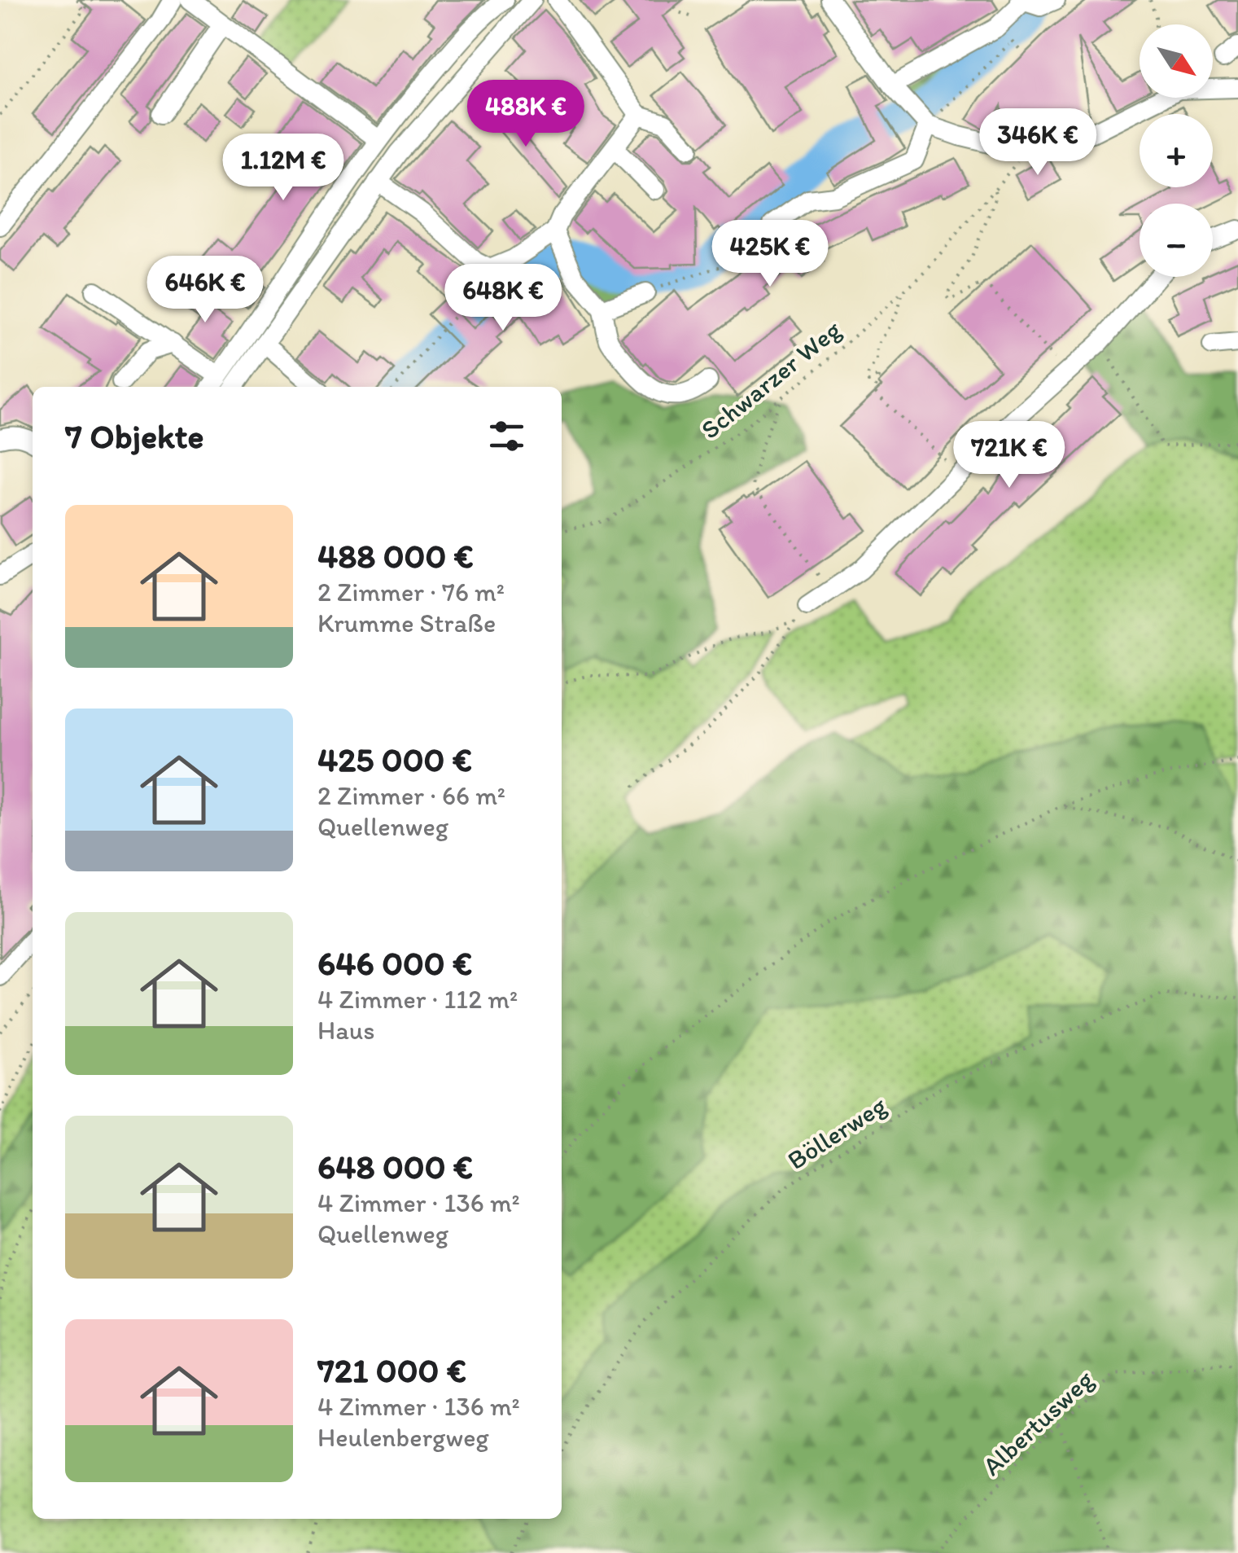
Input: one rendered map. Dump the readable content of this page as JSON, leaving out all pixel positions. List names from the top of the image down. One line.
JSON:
{"streets":{"path":["Schwarzer Weg","Böllerweg","Albertusweg"]},"north":"bottom right","page":{"map_buttons":["+","−"],"price":["488K €","346K €","1.12M €","425K €","646K €","648K €","721K €"],"heading":"7 Objekte","list":[{"name":"488 000 €","note":"2 Zimmer · 76 m² · Krumme Straße"},{"name":"425 000 €","note":"2 Zimmer · 66 m² · Quellenweg"},{"name":"646 000 €","note":"4 Zimmer · 112 m² · Haus"},{"name":"648 000 €","note":"4 Zimmer · 136 m² · Quellenweg"},{"name":"721 000 €","note":"4 Zimmer · 136 m² · Heulenbergweg"}]}}
